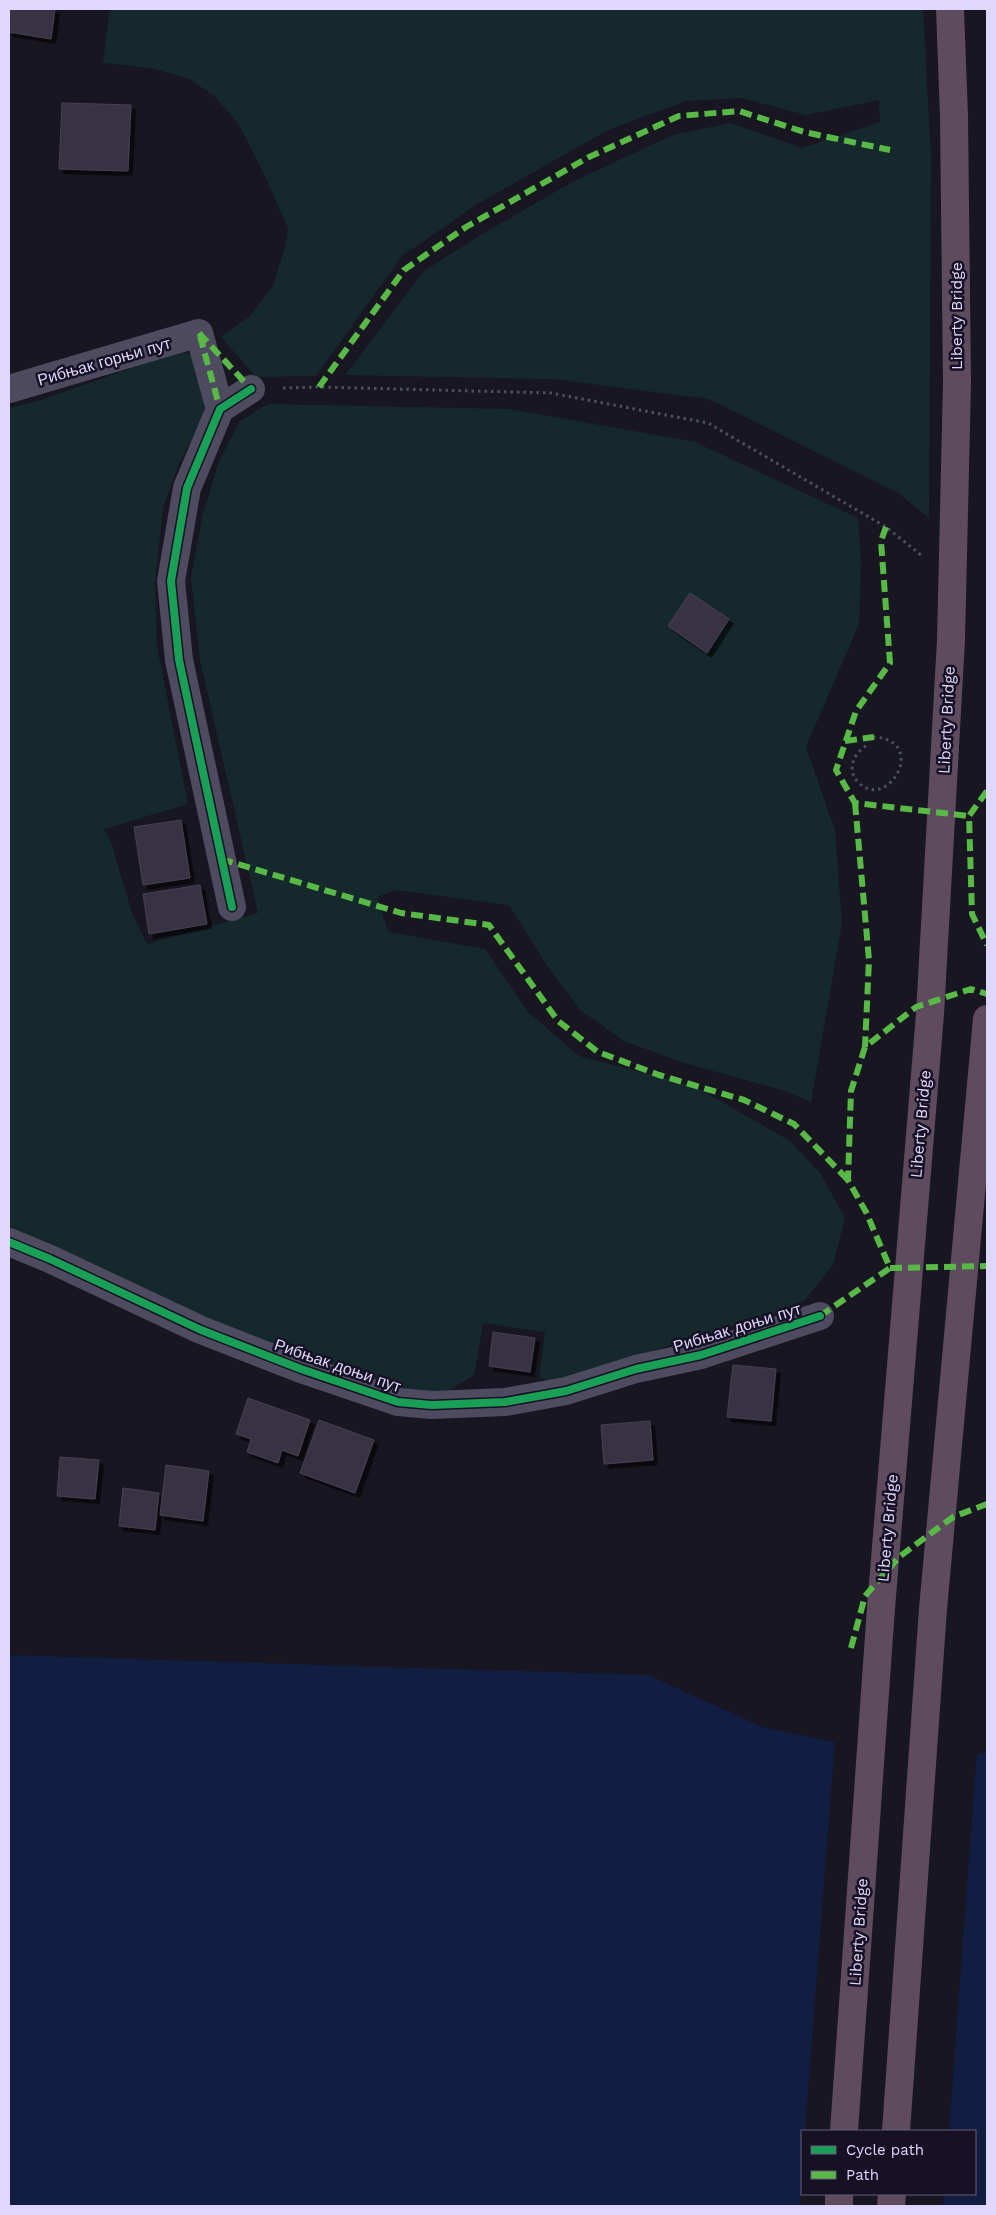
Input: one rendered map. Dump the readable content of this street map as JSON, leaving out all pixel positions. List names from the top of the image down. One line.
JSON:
{"streets":{"highway":["Liberty Bridge"],"street":["Рибњак горњи пут","Рибњак доњи пут"]},"legend":["Cycle path","Path"]}
